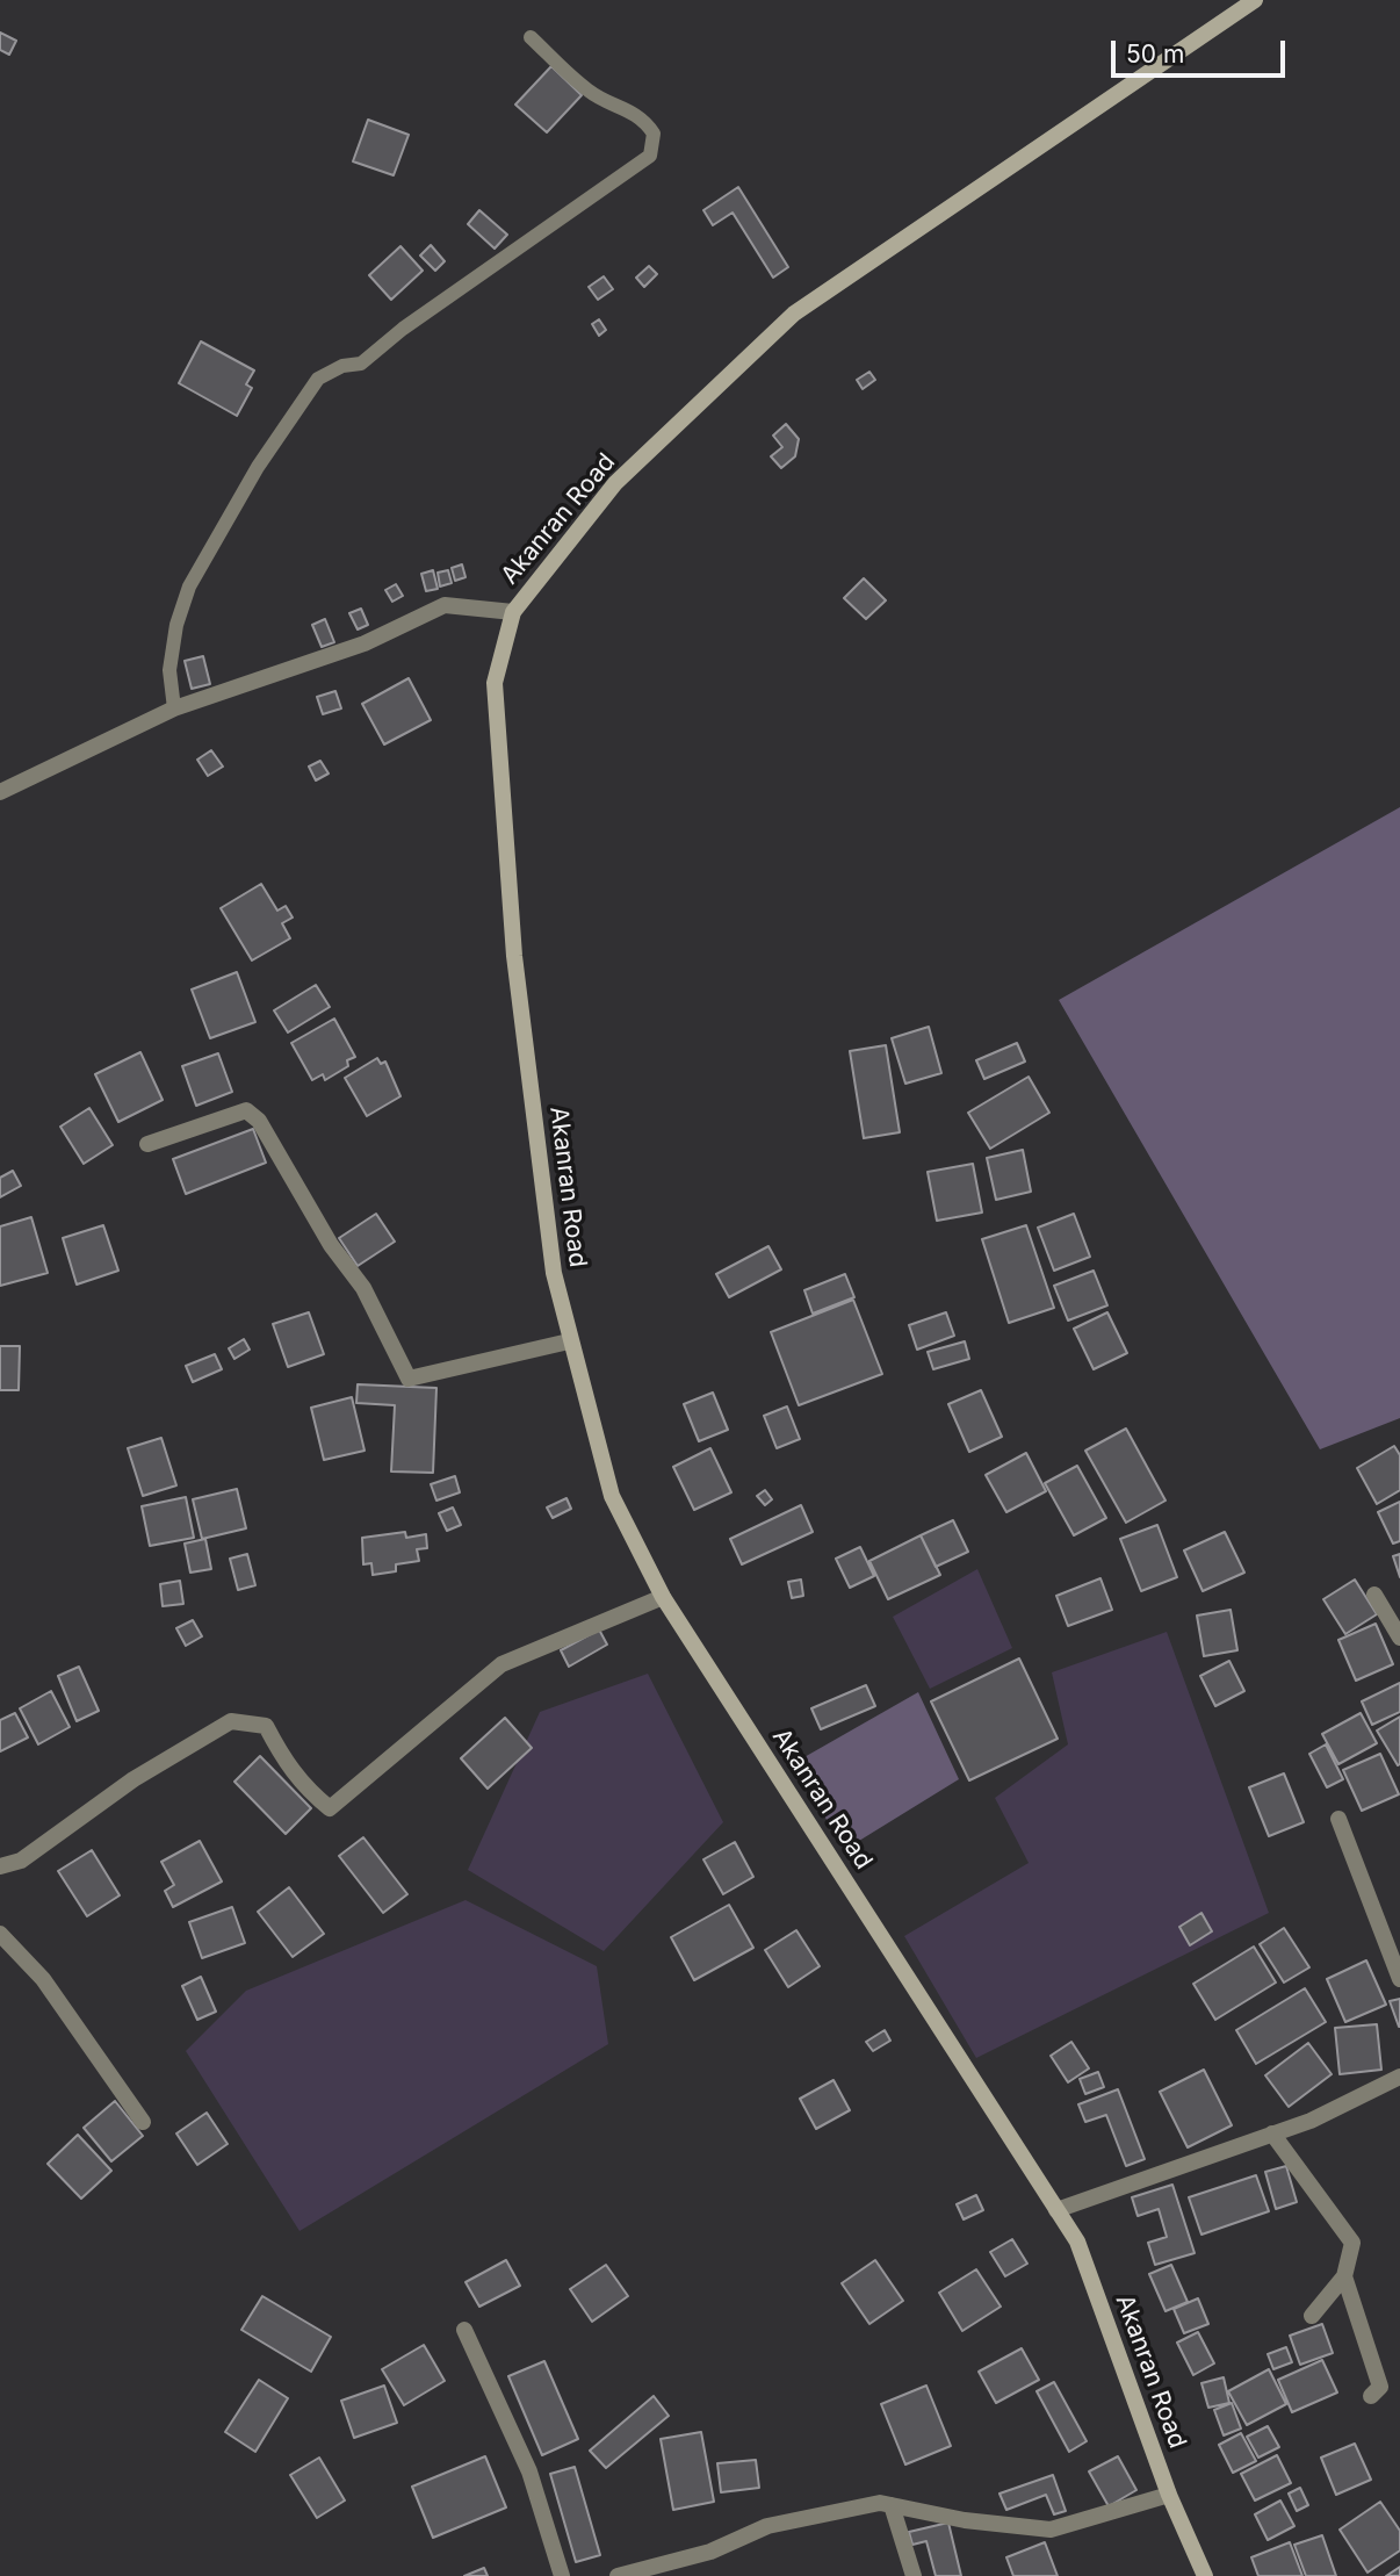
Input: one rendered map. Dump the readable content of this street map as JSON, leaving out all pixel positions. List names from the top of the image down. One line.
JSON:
{"streets":{"main road":["Akanran Road"]},"scale_bar":"50 m"}
